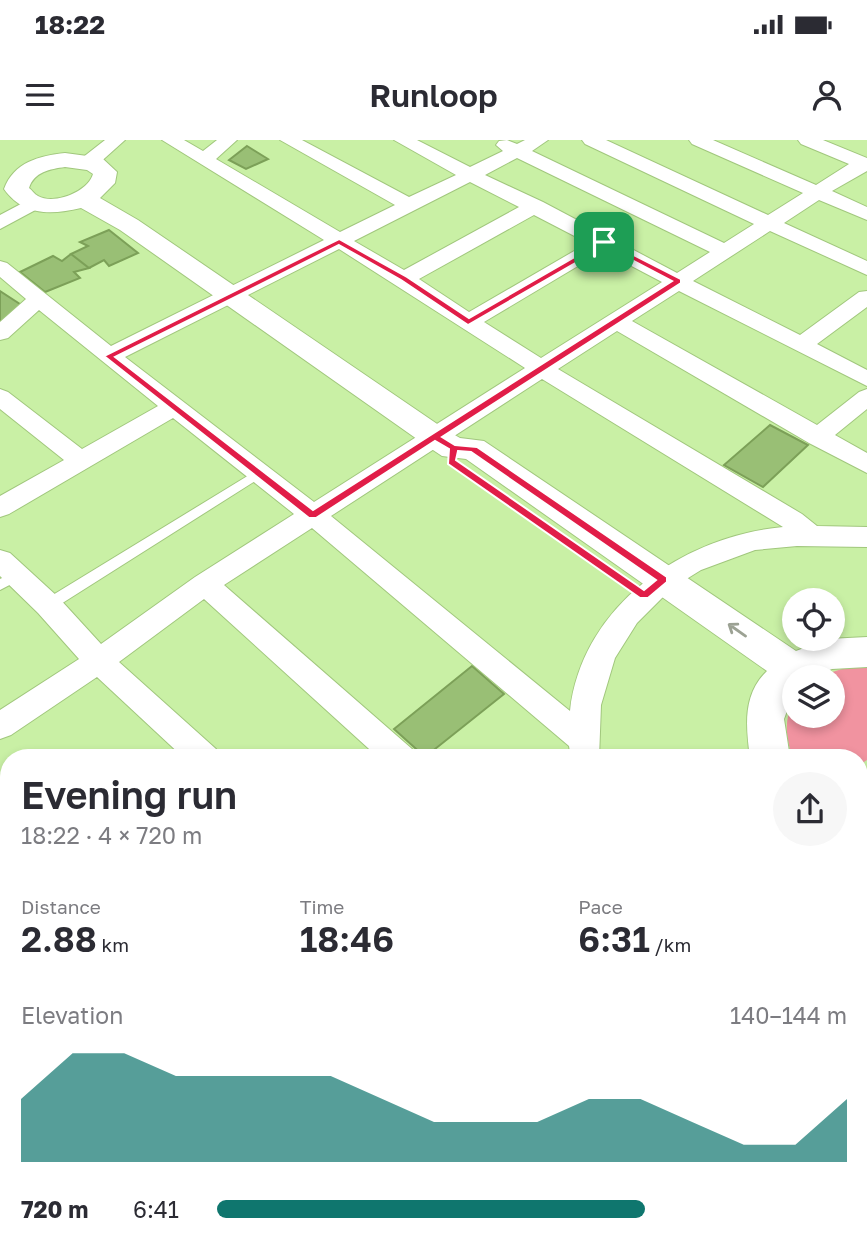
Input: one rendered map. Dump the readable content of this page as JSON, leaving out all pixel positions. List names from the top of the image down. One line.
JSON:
{"page":{"status":"18:22","header":"Runloop","heading":["Evening run","18:22 · 4 × 720 m"],"stats":[["Distance","2.88 km"],["Time","18:46"],["Pace","6:31 /km"]],"chart":["Elevation","140–144 m"],"list":[{"name":"720 m","note":"6:41"}]}}
